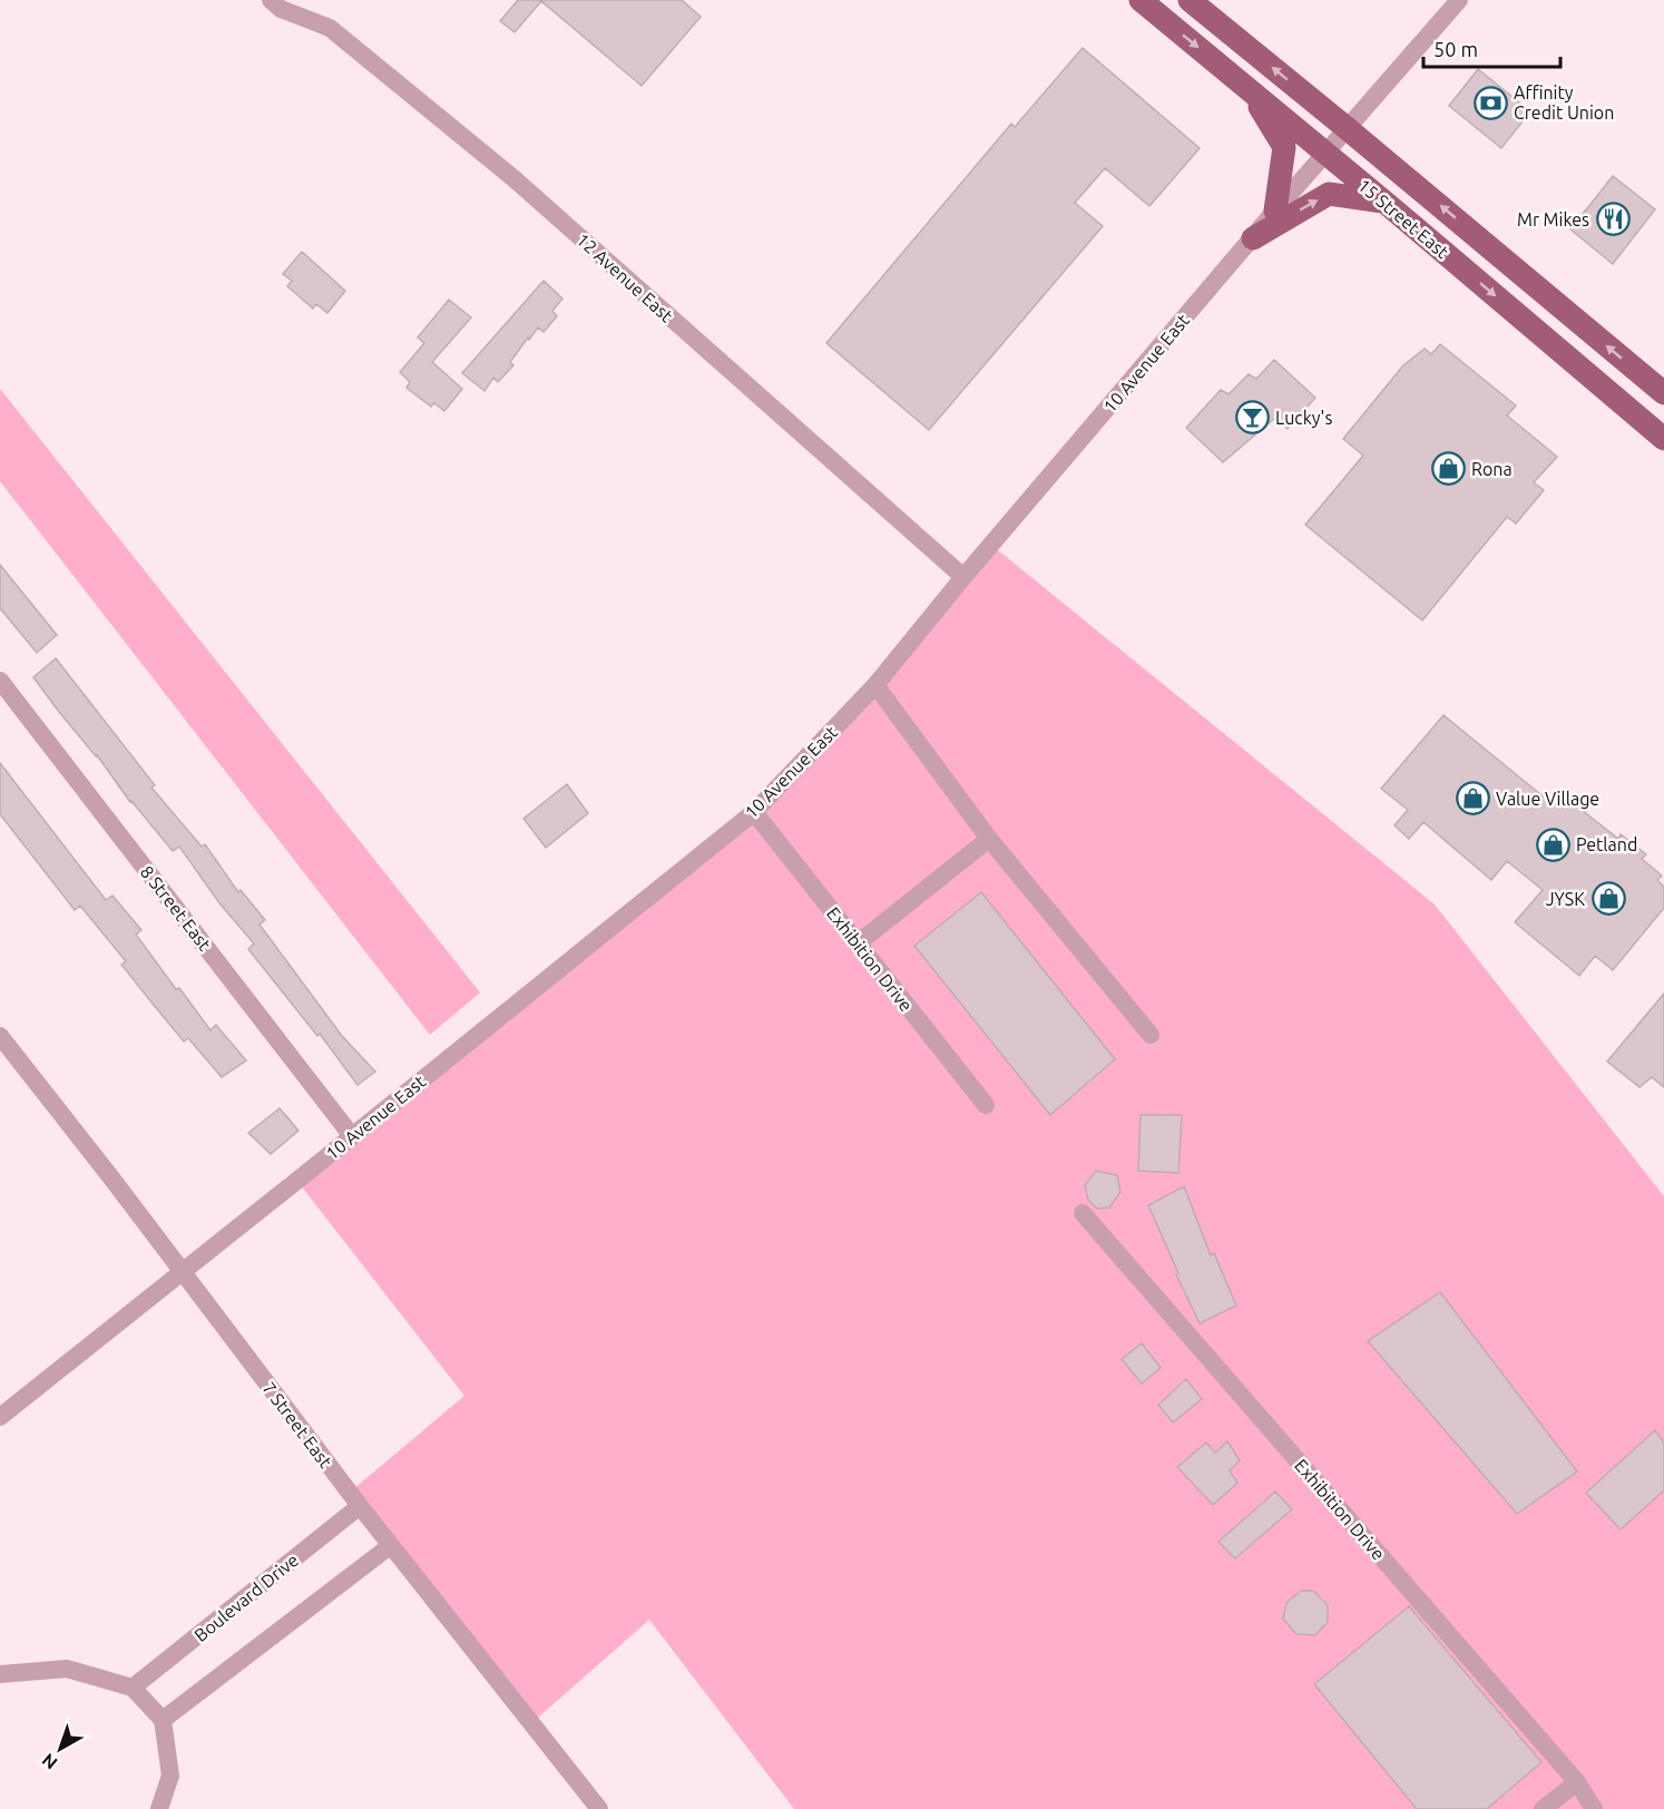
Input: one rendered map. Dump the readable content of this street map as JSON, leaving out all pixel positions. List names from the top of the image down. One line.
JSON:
{"streets":{"main road":["15 Street East"],"street":["12 Avenue East","10 Avenue East","8 Street East","Exhibition Drive","7 Street East","Boulevard Drive"]},"crossings":[["15 Street East","10 Avenue East"],["12 Avenue East","10 Avenue East"],["10 Avenue East","8 Street East"],["10 Avenue East","Exhibition Drive"],["10 Avenue East","7 Street East"],["7 Street East","Boulevard Drive"]],"places":{"bank":["Affinity Credit Union"],"restaurant":["Mr Mikes"],"bar":["Lucky's"],"shop":["Rona","Value Village","Petland","JYSK"]},"scale_bar":"50 m","north":"bottom left"}
